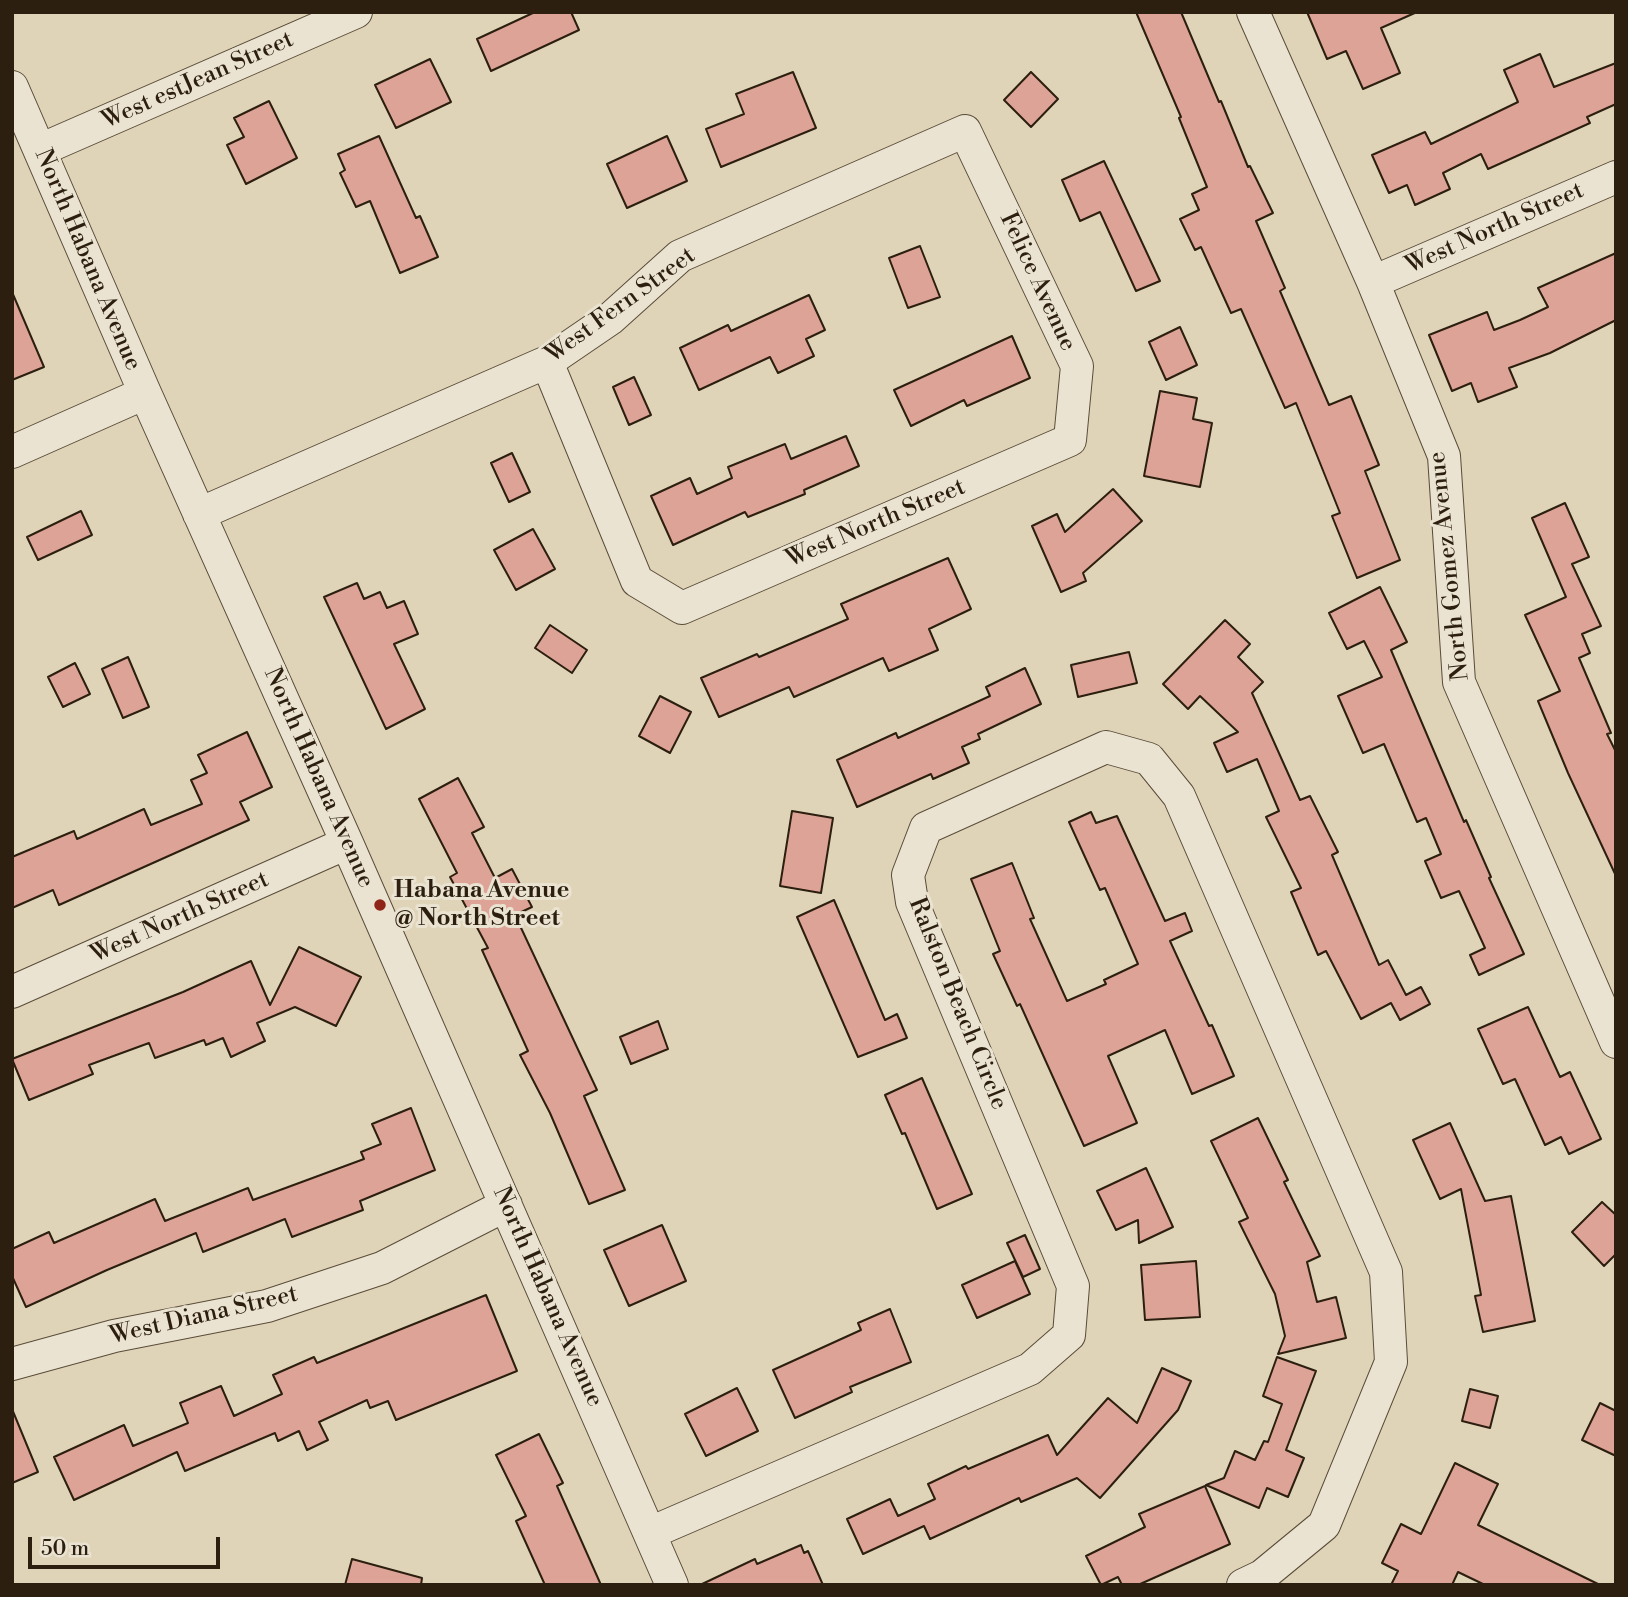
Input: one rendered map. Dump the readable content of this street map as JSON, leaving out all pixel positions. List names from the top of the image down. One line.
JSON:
{"streets":{"street":["West estJean Street","West North Street","North Habana Avenue","Felice Avenue","West Fern Street","North Gomez Avenue","Ralston Beach Circle","West Diana Street"]},"crossings":[["West estJean Street","North Habana Avenue"],["West North Street","North Habana Avenue"],["West North Street","Felice Avenue"],["West North Street","West Fern Street"],["West North Street","North Gomez Avenue"],["North Habana Avenue","West Fern Street"],["North Habana Avenue","Ralston Beach Circle"],["North Habana Avenue","West Diana Street"],["Felice Avenue","West Fern Street"]],"places":["Habana Avenue @ North Street"],"scale_bar":"50 m"}
